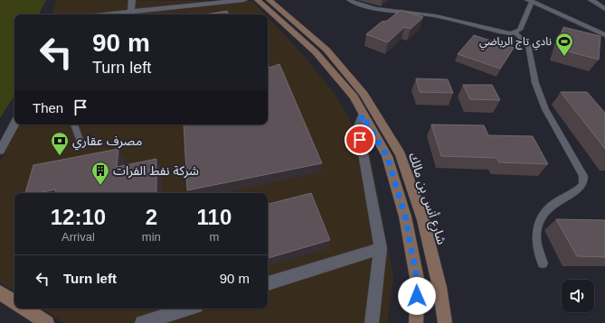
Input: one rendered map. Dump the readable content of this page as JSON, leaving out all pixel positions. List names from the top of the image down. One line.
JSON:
{"streets":{"main road":["شارع أنس بن مالك"]},"places":{"sports":["نادي تاج الرياضي"],"bank":["مصرف عقاري"],"building":["شركة نفط الفرات"]},"page":{"turn":["90 m","Turn left"],"then":"Then","eta":["12:10","Arrival","2","min","110","m"],"list":[{"name":"Turn left","value":"90 m"}]}}
